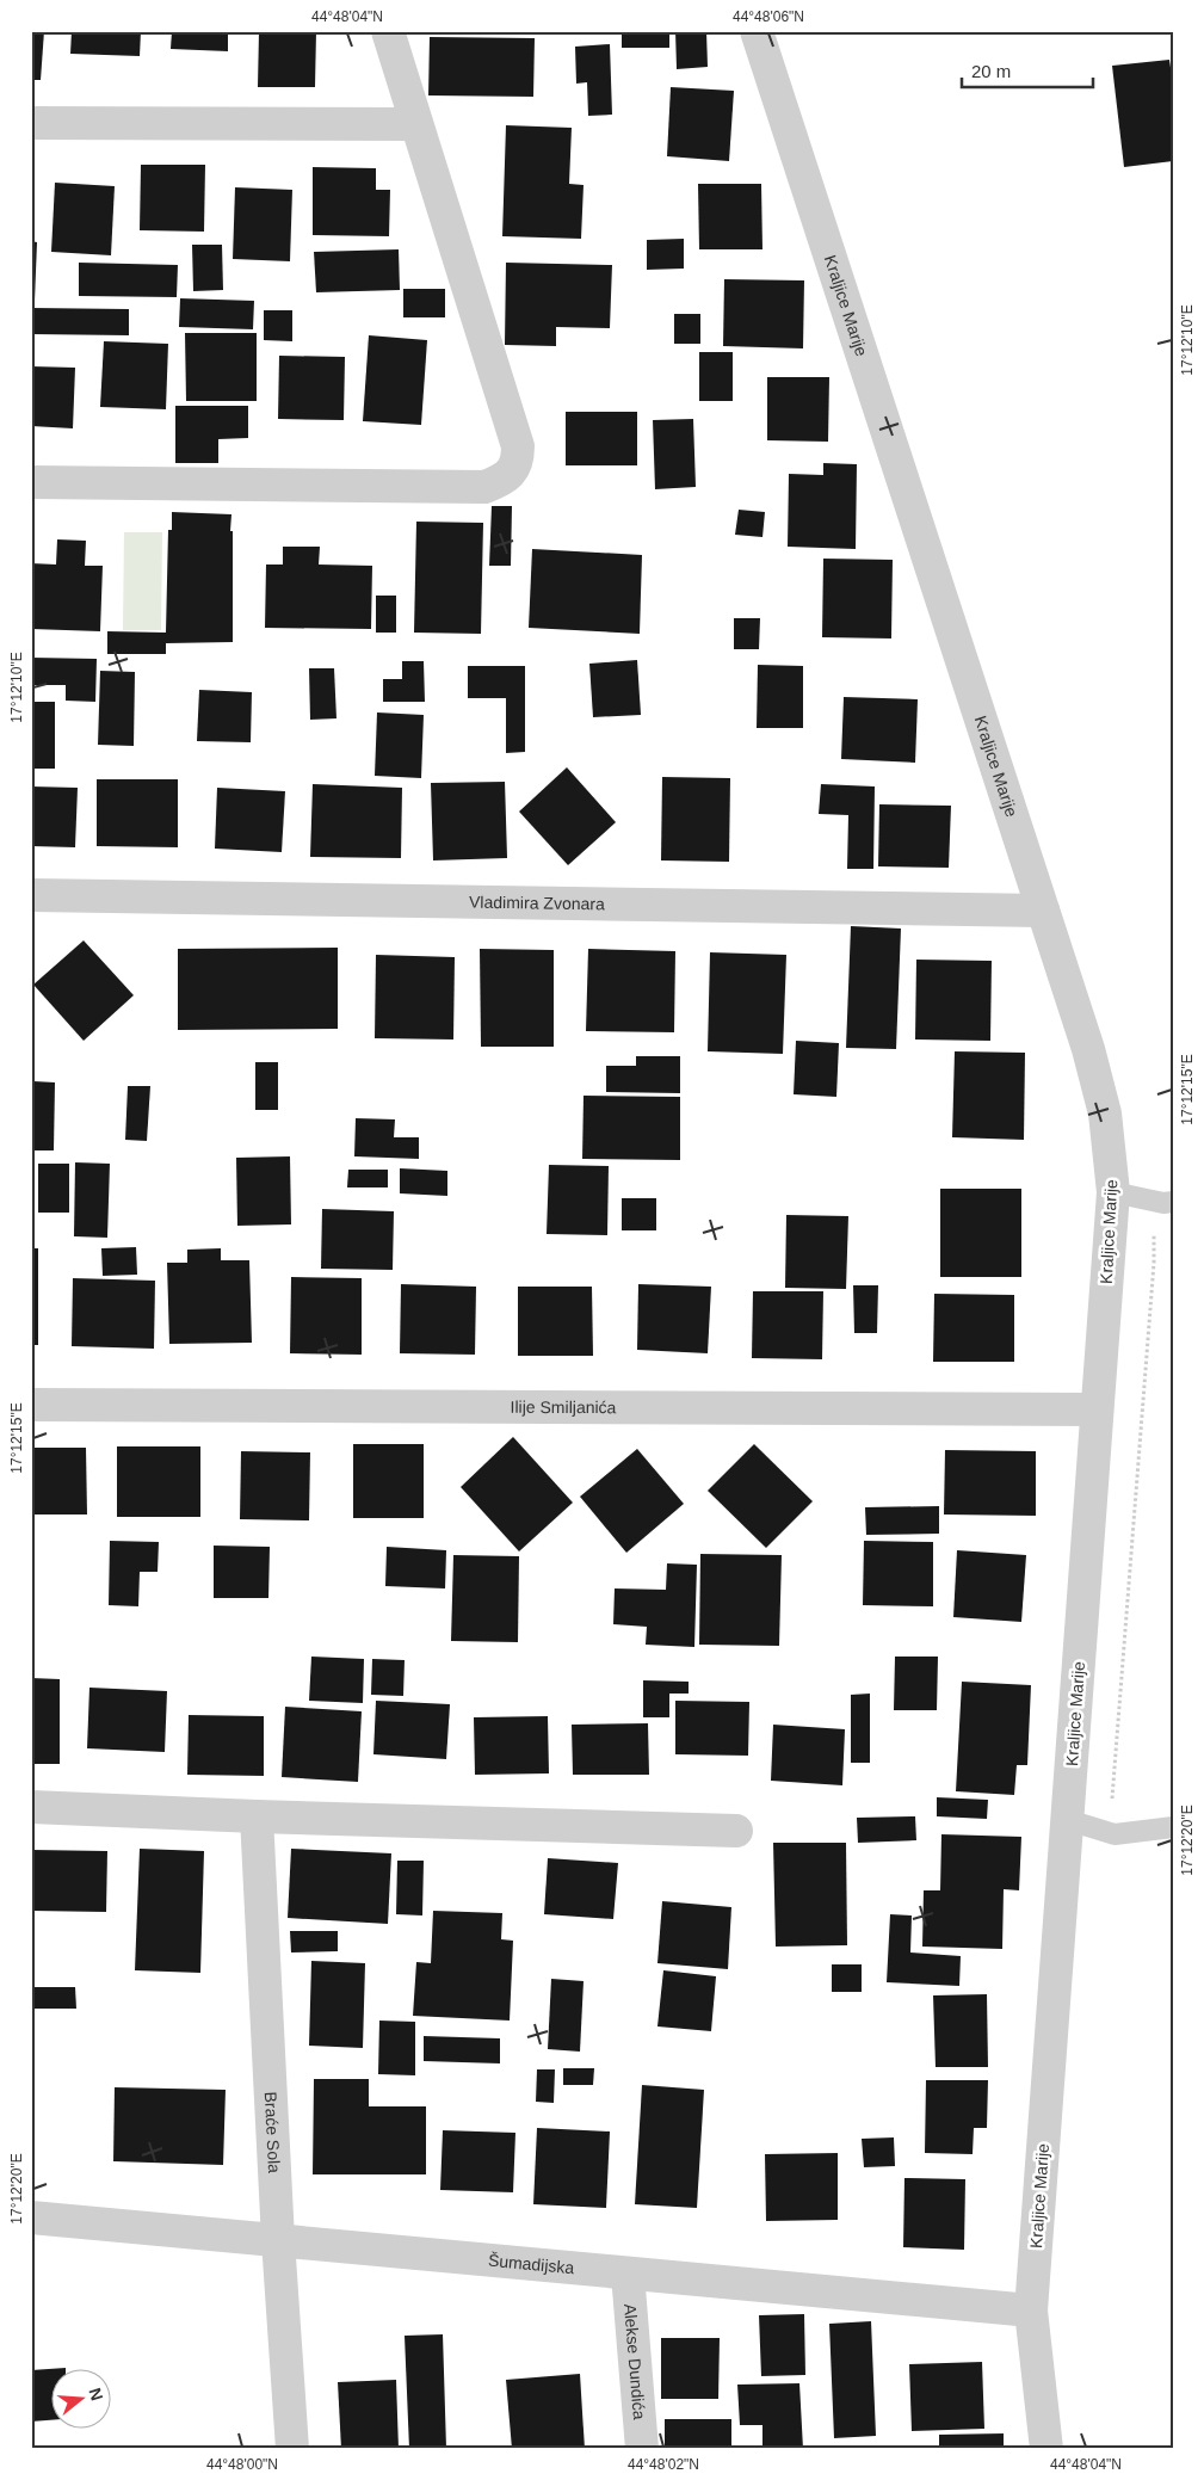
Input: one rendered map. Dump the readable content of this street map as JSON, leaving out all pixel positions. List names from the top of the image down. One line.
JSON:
{"streets":{"street":["Kraljice Marije","Vladimira Zvonara","Ilije Smiljanića","Braće Sola","Šumadijska","Alekse Dundića"]},"crossings":[["Kraljice Marije","Vladimira Zvonara"],["Kraljice Marije","Ilije Smiljanića"],["Kraljice Marije","Šumadijska"],["Braće Sola","Šumadijska"],["Šumadijska","Alekse Dundića"]],"scale_bar":"20 m","north":"right","coordinates":["44°48'04\"N","44°48'06\"N","17°12'10\"E","17°12'15\"E","17°12'20\"E","44°48'00\"N","44°48'02\"N"]}
